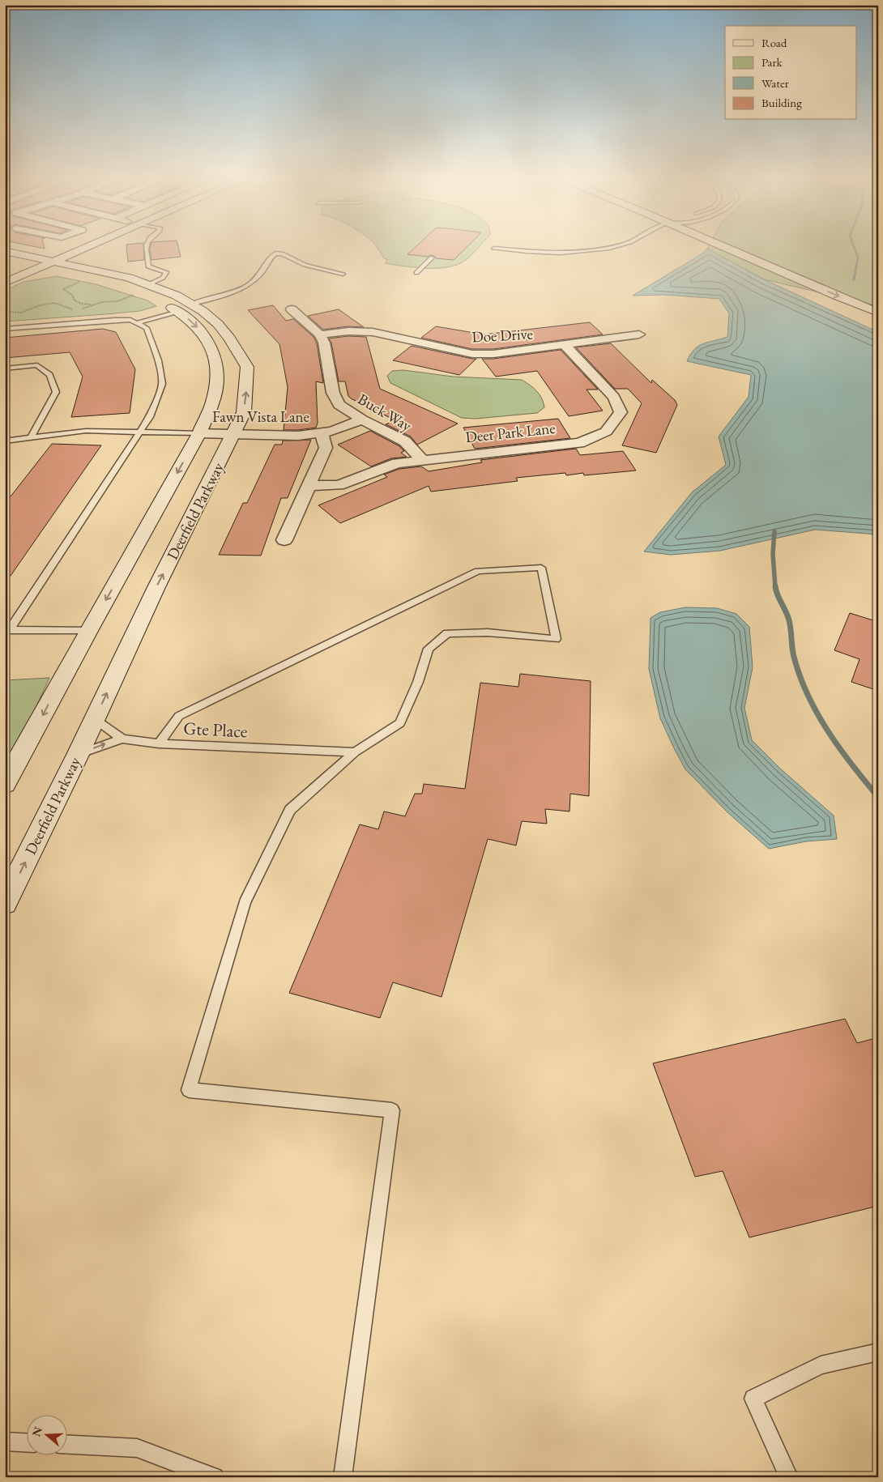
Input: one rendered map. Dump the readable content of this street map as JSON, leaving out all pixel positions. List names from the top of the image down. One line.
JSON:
{"streets":{"main road":["Deerfield Parkway"],"street":["Doe Drive","Buck Way","Fawn Vista Lane","Deer Park Lane"],"lane":["Gte Place"]},"crossings":[["Doe Drive","Buck Way"],["Doe Drive","Deer Park Lane"],["Buck Way","Fawn Vista Lane"],["Buck Way","Deer Park Lane"],["Fawn Vista Lane","Deer Park Lane"],["Fawn Vista Lane","Deerfield Parkway"],["Deerfield Parkway","Gte Place"]],"legend":["Road","Park","Water","Building"],"north":"left"}
